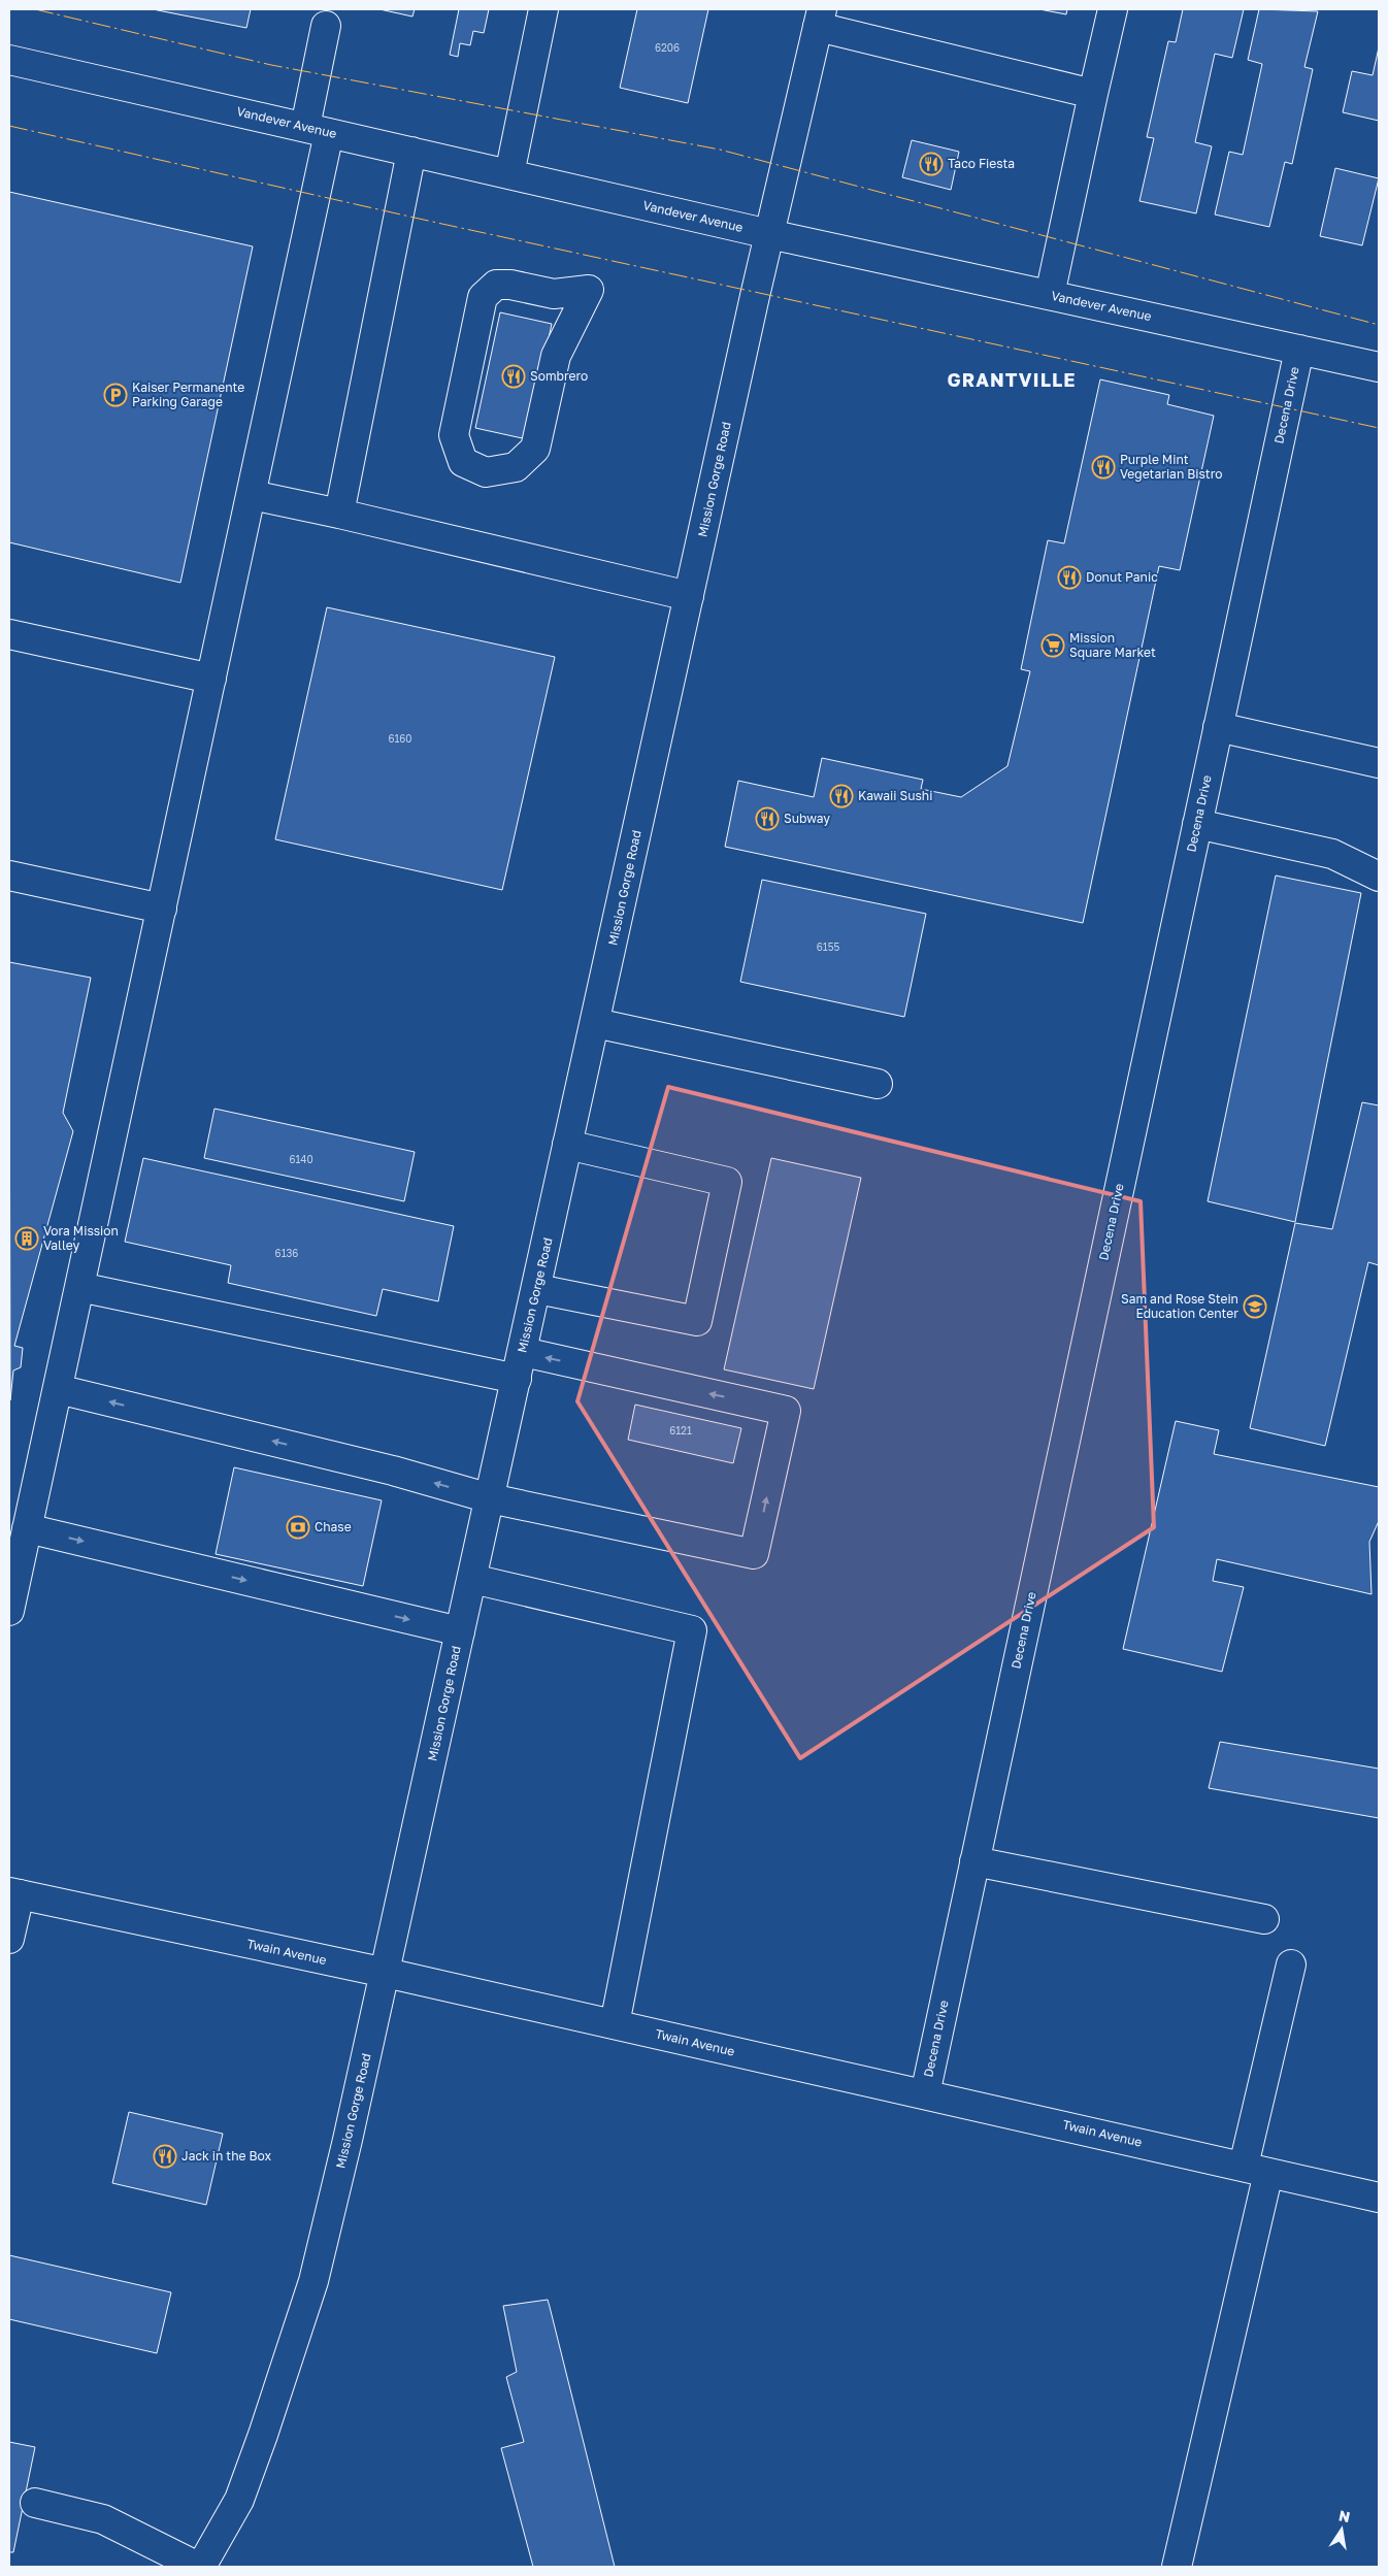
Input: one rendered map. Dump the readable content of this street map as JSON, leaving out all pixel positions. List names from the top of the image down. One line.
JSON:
{"streets":{"street":["Vandever Avenue","Decena Drive","Mission Gorge Road","Twain Avenue"]},"crossings":[["Vandever Avenue","Decena Drive"],["Vandever Avenue","Mission Gorge Road"],["Decena Drive","Twain Avenue"],["Mission Gorge Road","Twain Avenue"]],"districts":["GRANTVILLE"],"places":{"restaurant":["Taco Fiesta","Sombrero","Purple Mint Vegetarian Bistro","Donut Panic","Kawaii Sushi","Subway","Jack in the Box"],"parking":["Kaiser Permanente Parking Garage"],"supermarket":["Mission Square Market"],"building":["Vora Mission Valley"],"school or university":["Sam and Rose Stein Education Center"],"bank":["Chase"]},"house_numbers":["6206","6160","6155","6140","6136","6121"],"north":"top"}
